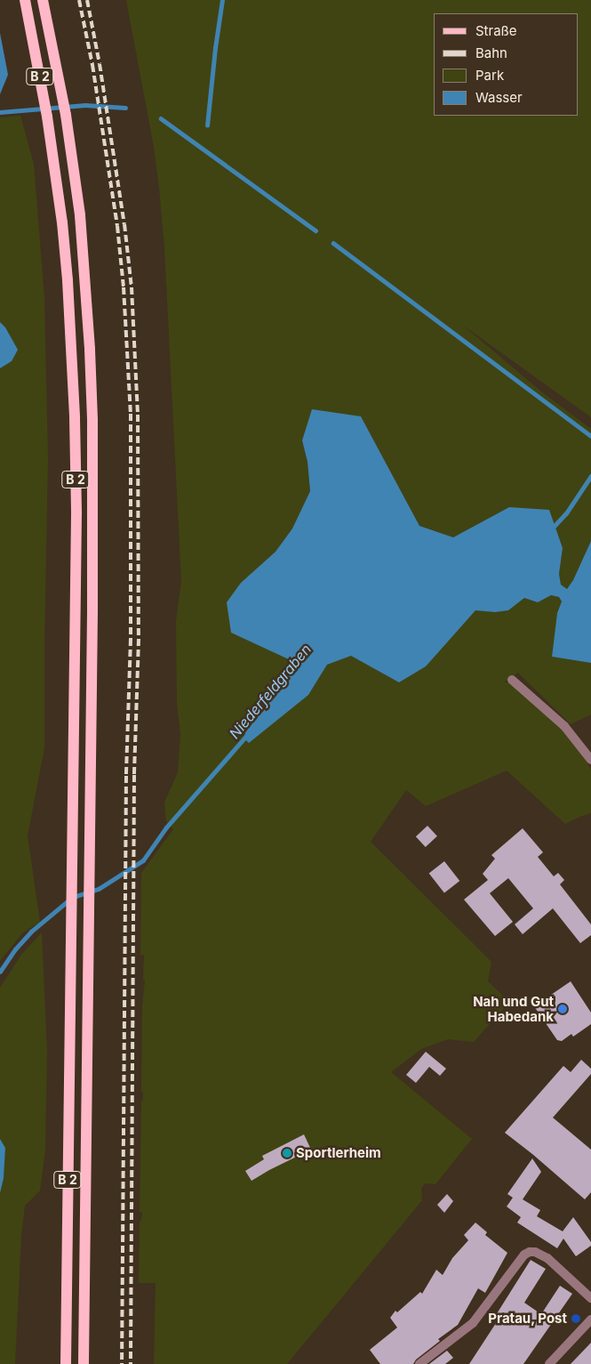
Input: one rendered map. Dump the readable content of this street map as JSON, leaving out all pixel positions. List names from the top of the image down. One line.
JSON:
{"streets":{"main road":["B 2"]},"water":["Niederfeldgraben"],"places":["Nah und Gut Habedank","Sportlerheim","Pratau, Post"],"legend":["Straße","Bahn","Park","Wasser"]}
